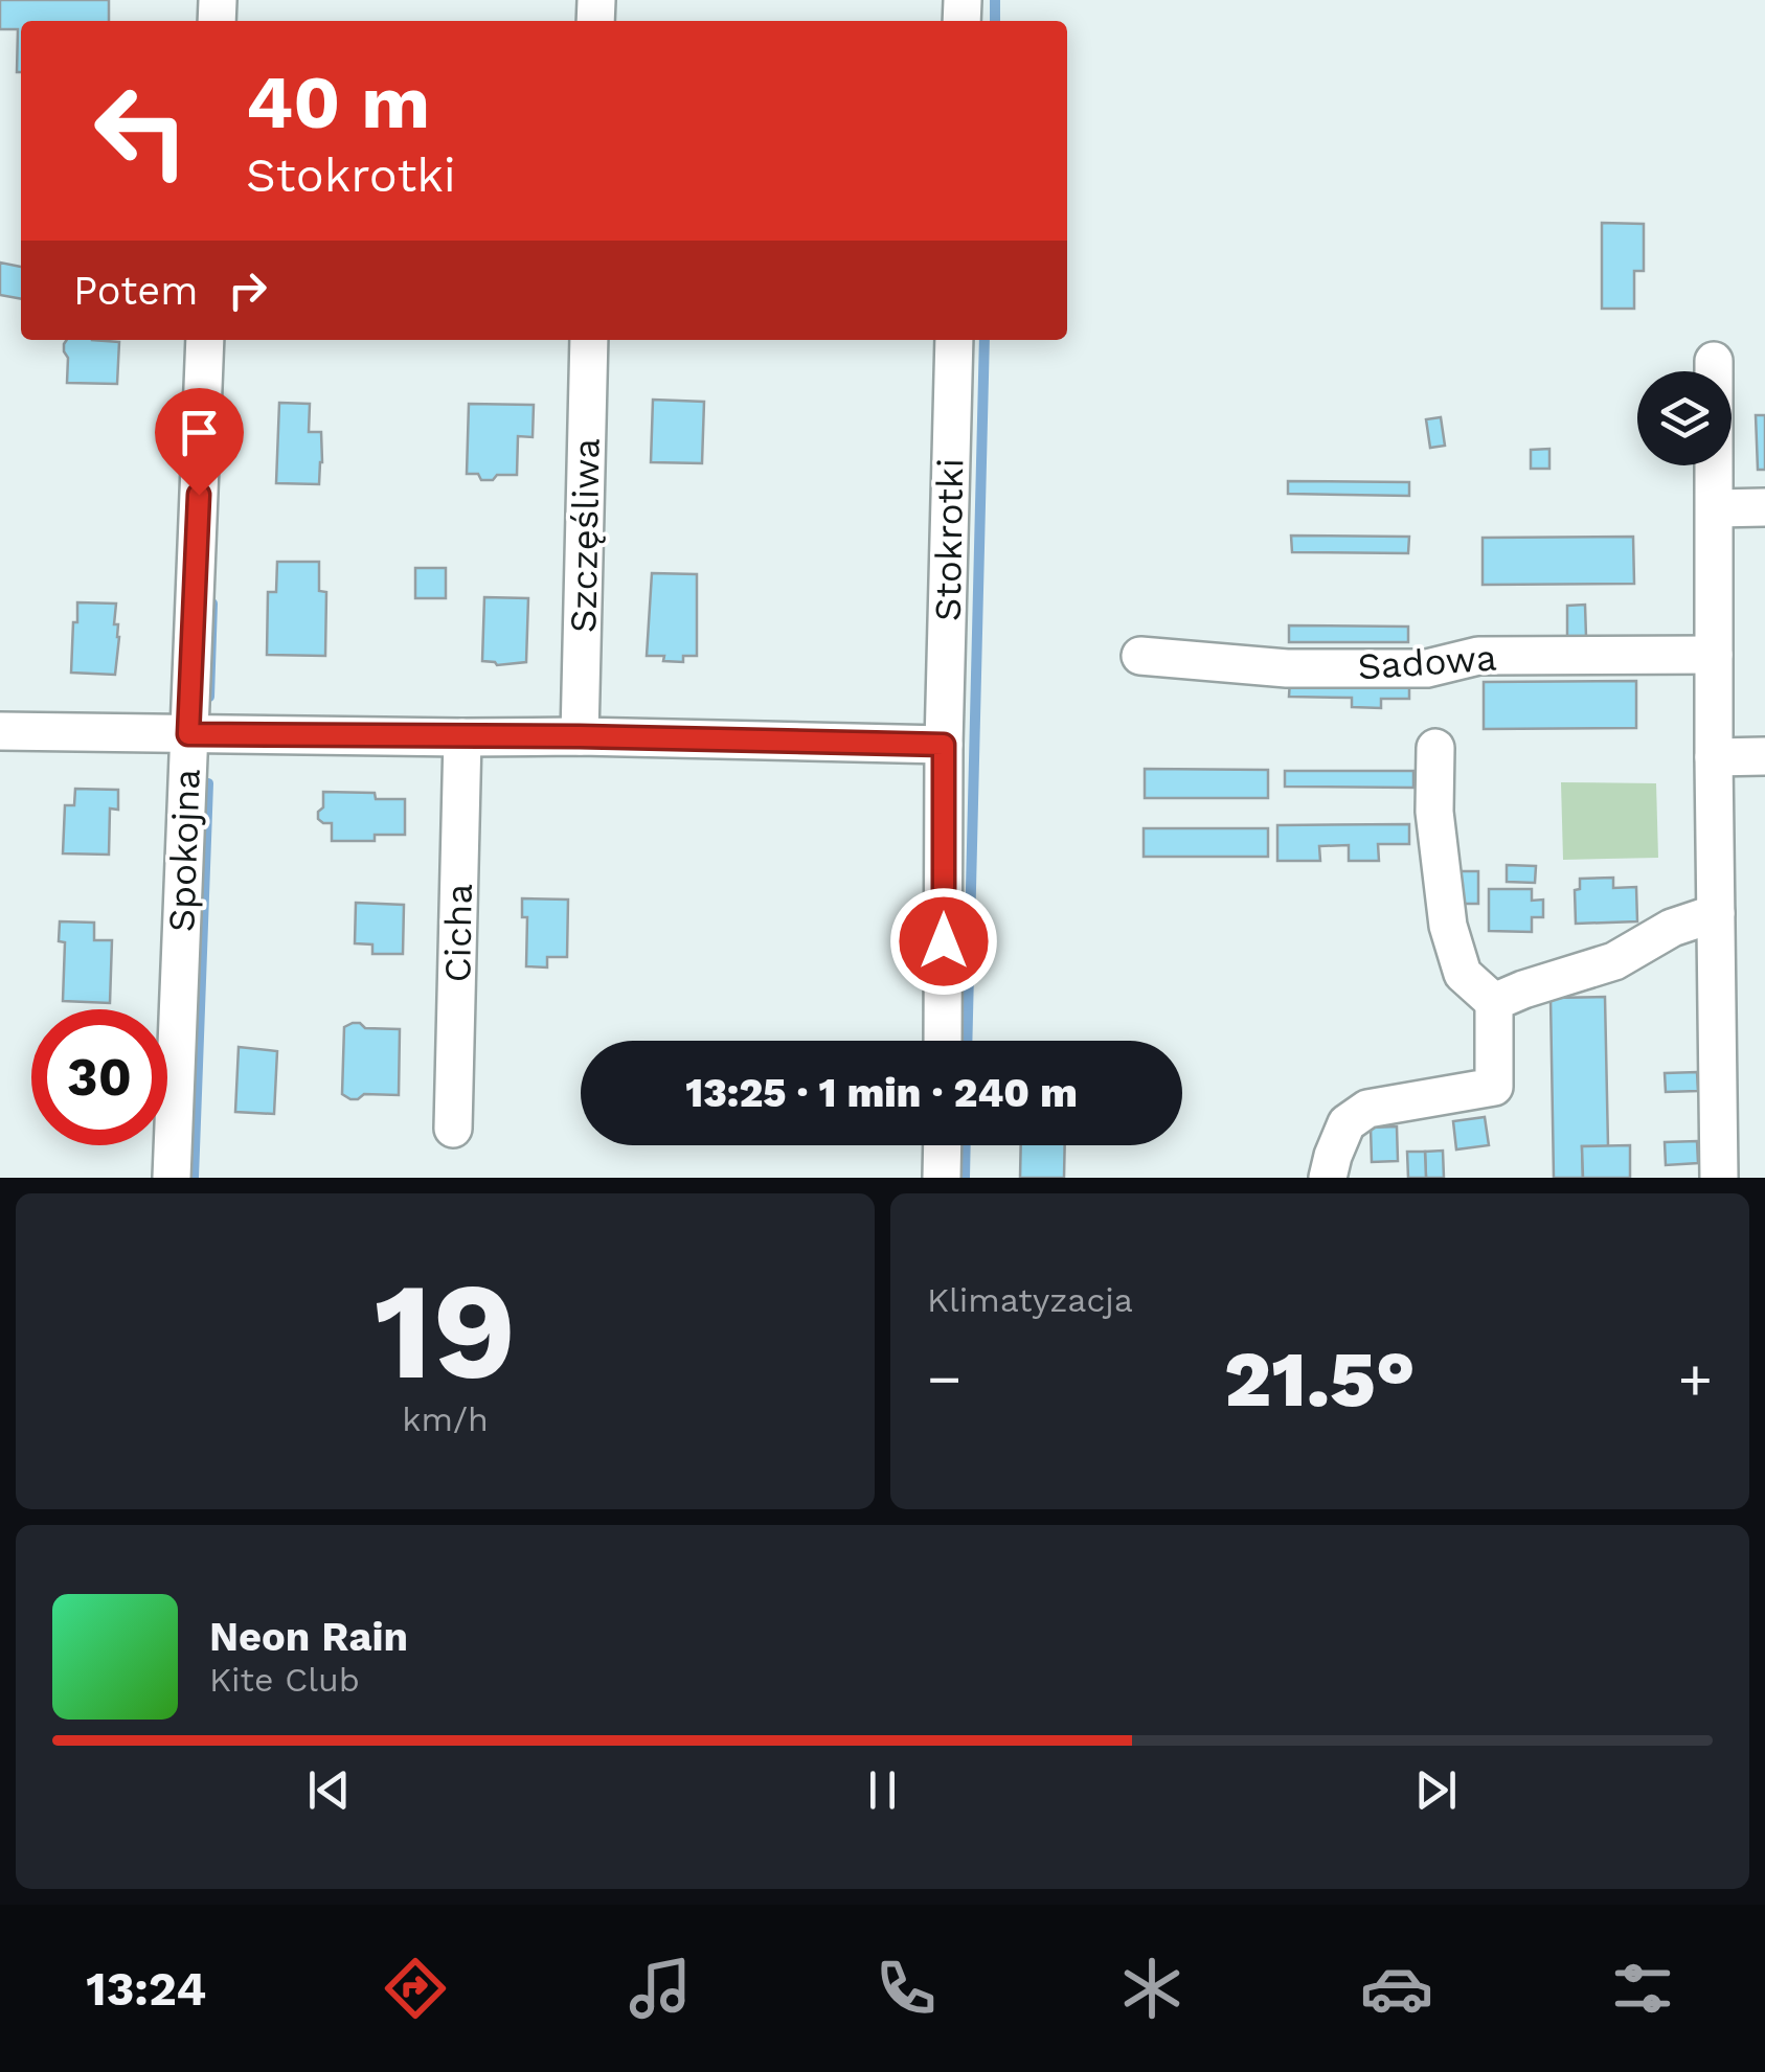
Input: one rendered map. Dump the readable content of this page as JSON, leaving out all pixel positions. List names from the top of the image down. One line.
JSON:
{"streets":{"street":["Szczęśliwa","Stokrotki","Sadowa","Spokojna","Cicha"]},"page":{"turn":["40 m","Stokrotki"],"then":"Potem","limit":"30","trip":"13:25 · 1 min · 240 m","tile":[["19","km/h"],"Klimatyzacja"],"heat":["−","21.5°","+"],"song":["Neon Rain","Kite Club"],"tabs":"13:24"}}
